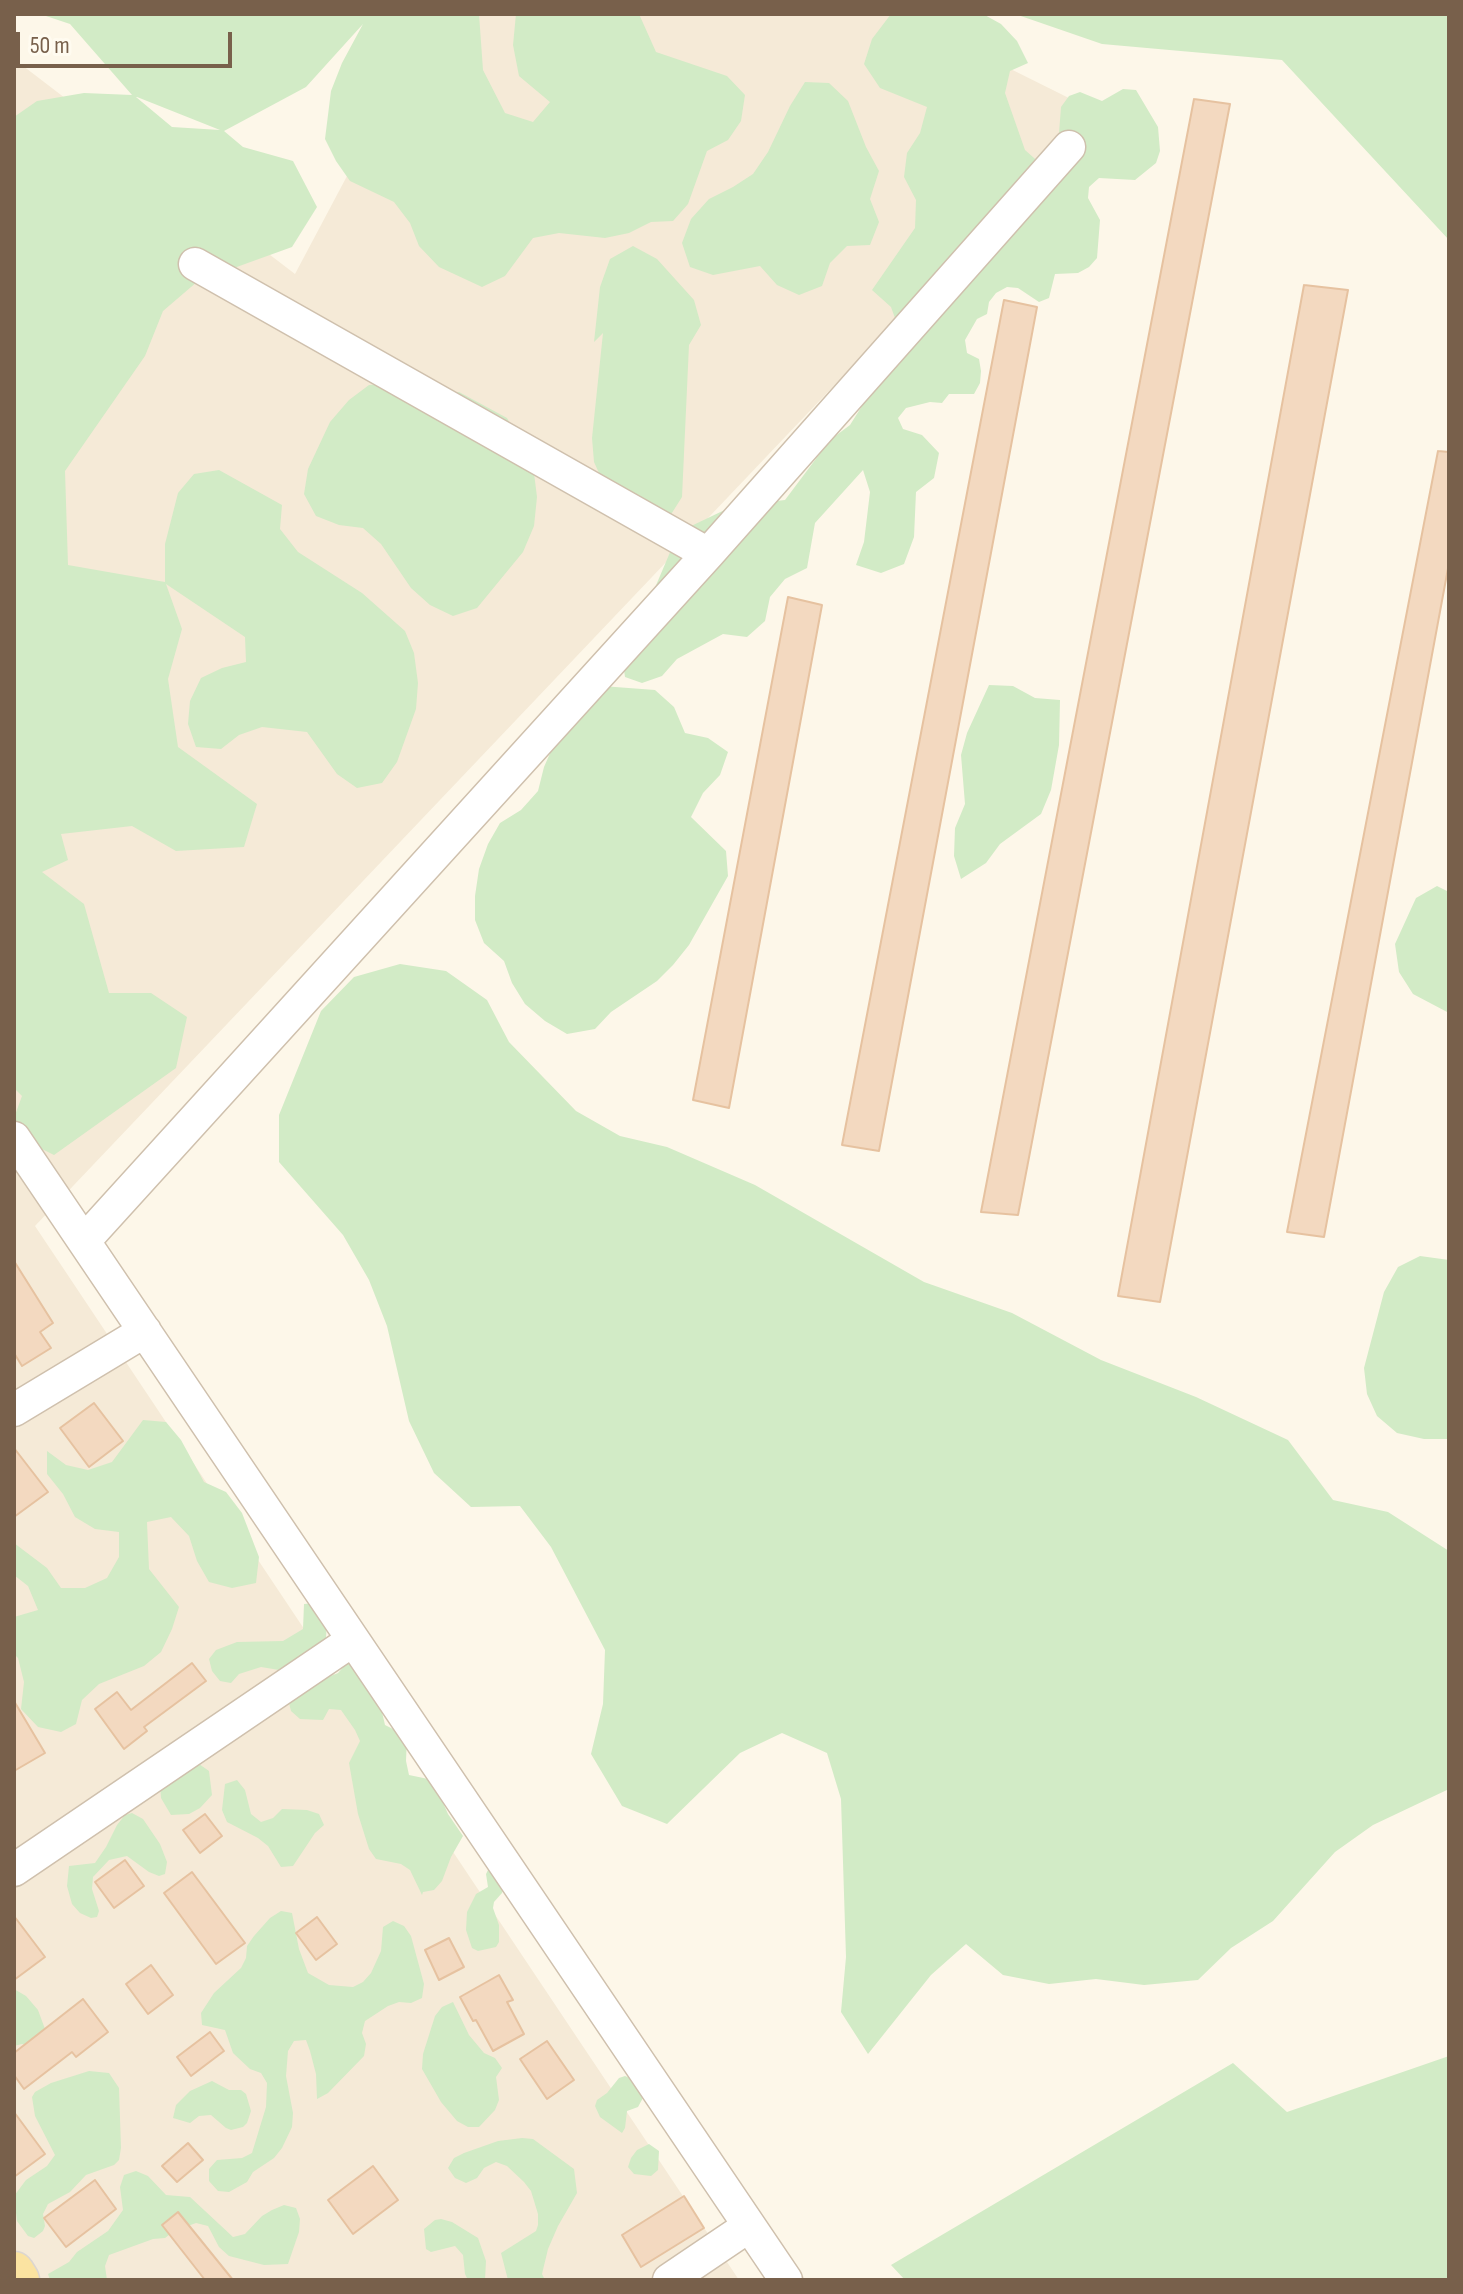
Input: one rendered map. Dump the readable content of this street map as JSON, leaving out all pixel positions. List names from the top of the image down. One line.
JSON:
{"scale_bar":"50 m"}
